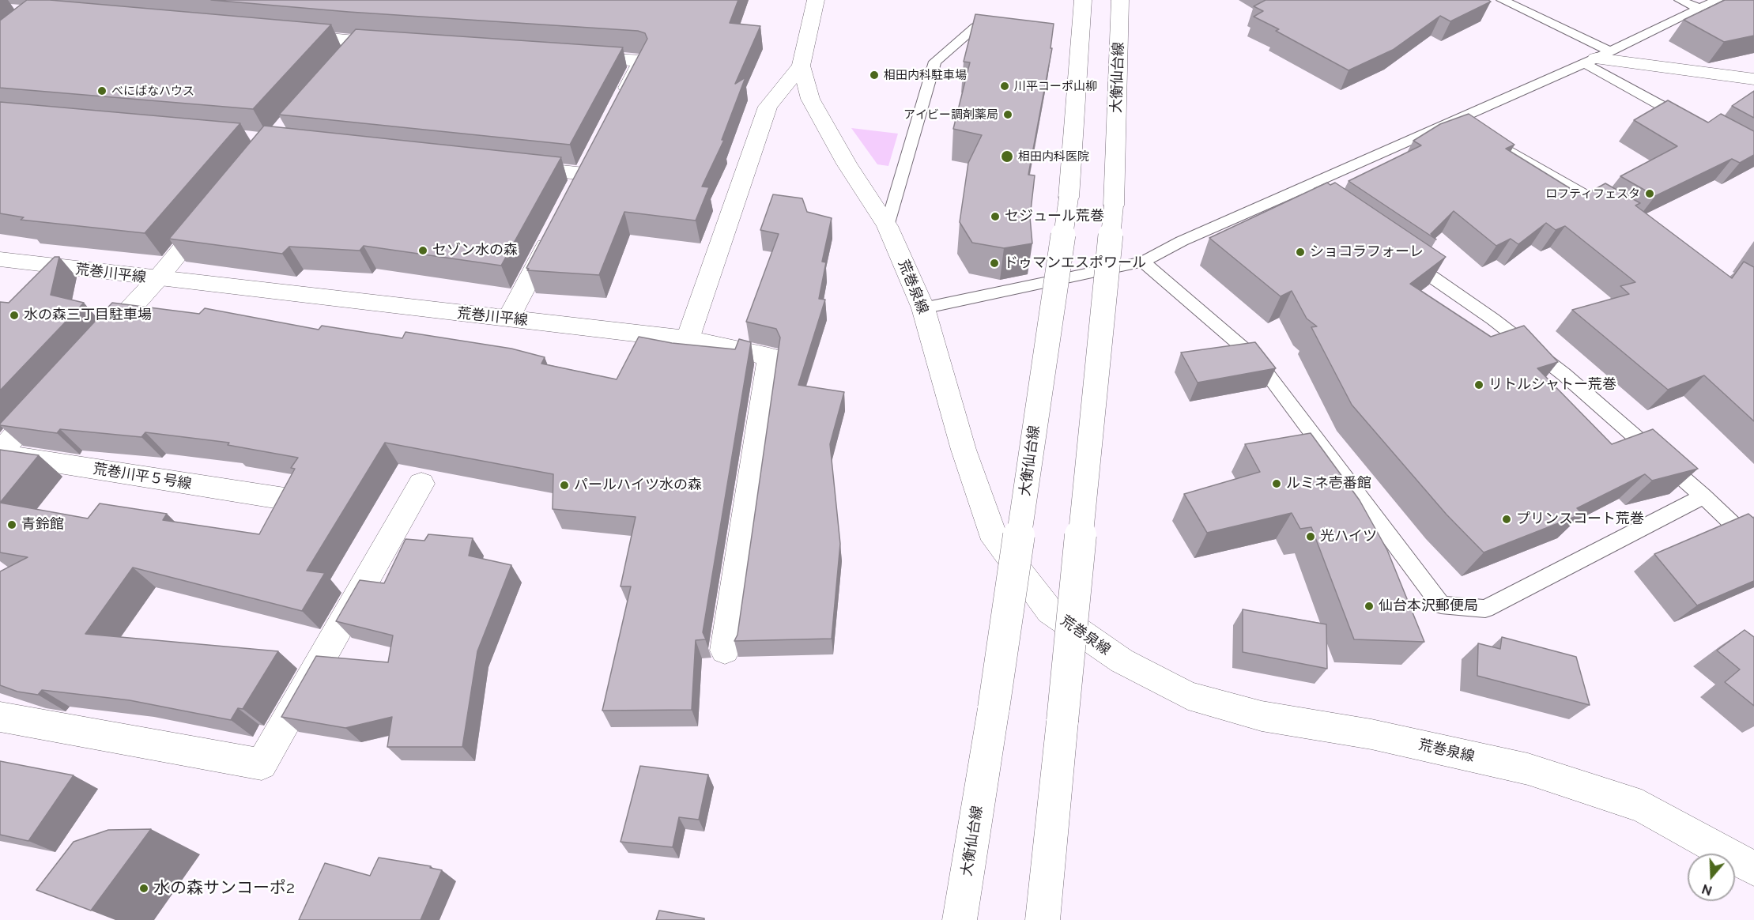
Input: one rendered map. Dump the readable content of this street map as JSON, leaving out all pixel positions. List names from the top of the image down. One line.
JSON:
{"streets":{"street":["大衡仙台線","荒巻川平線","荒巻泉線","荒巻川平５号線"]},"places":["相田内科駐車場","川平コーポ山柳","べにばなハウス","アイビー調剤薬局","相田内科医院","ロフティフェスタ","セジュール荒巻","セゾン水の森","ショコラフォーレ","ドゥマンエスポワール","水の森三丁目駐車場","リトルシャトー荒巻","ルミネ壱番館","パールハイツ水の森","プリンスコート荒巻","青鈴館","光ハイツ","仙台本沢郵便局","水の森サンコーポ2"],"north":"bottom"}
